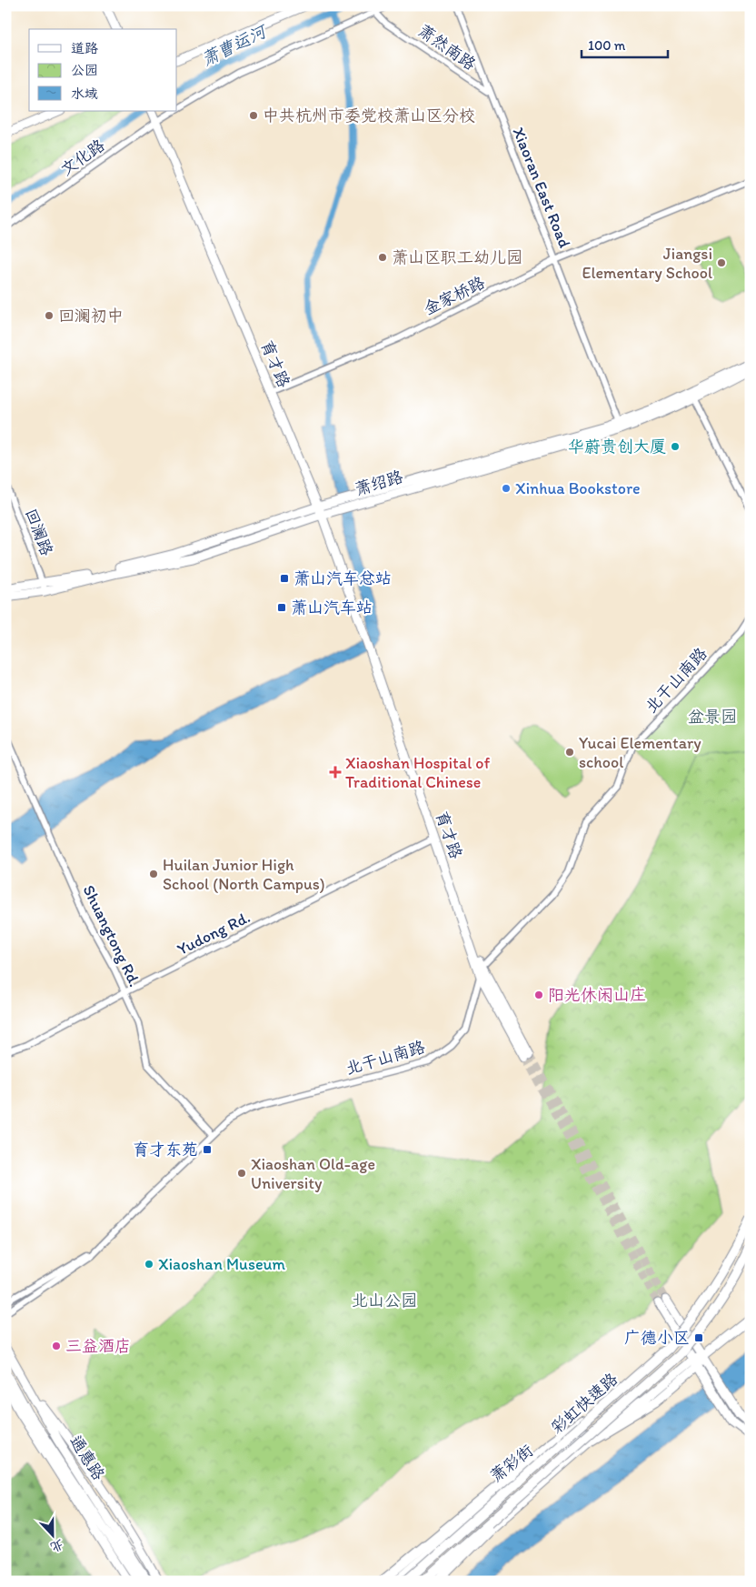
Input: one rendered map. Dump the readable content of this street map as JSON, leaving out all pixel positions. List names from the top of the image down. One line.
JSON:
{"streets":{"highway":["彩虹快速路"],"main road":["育才路","萧绍路","通惠路","萧彩街"],"street":["萧然南路","文化路","Xiaoran East Road","金家桥路","回澜路","北干山南路","Yudong Rd.","Shuangtong Rd."]},"crossings":[["萧然南路","文化路"],["萧然南路","Xiaoran East Road"],["文化路","育才路"],["Xiaoran East Road","金家桥路"],["Xiaoran East Road","萧绍路"],["金家桥路","育才路"],["育才路","萧绍路"],["育才路","北干山南路"],["育才路","Yudong Rd."],["萧绍路","回澜路"],["北干山南路","Shuangtong Rd."],["Yudong Rd.","Shuangtong Rd."]],"water":["萧曹运河"],"parks":["盆景园","北山公园"],"places":{"other":["中共杭州市委党校萧山区分校","萧山区职工幼儿园","Jiangsi Elementary School","回澜初中","华蔚贵创大厦","Xinhua Bookstore","Yucai Elementary school","Huilan Junior High School (North Campus)","阳光休闲山庄","Xiaoshan Old-age University","Xiaoshan Museum","三益酒店"],"transit":["萧山汽车总站","萧山汽车站","育才东苑","广德小区"],"health":["Xiaoshan Hospital of Traditional Chinese"]},"legend":["道路","公园","水域"],"scale_bar":"100 m","north":"bottom"}
